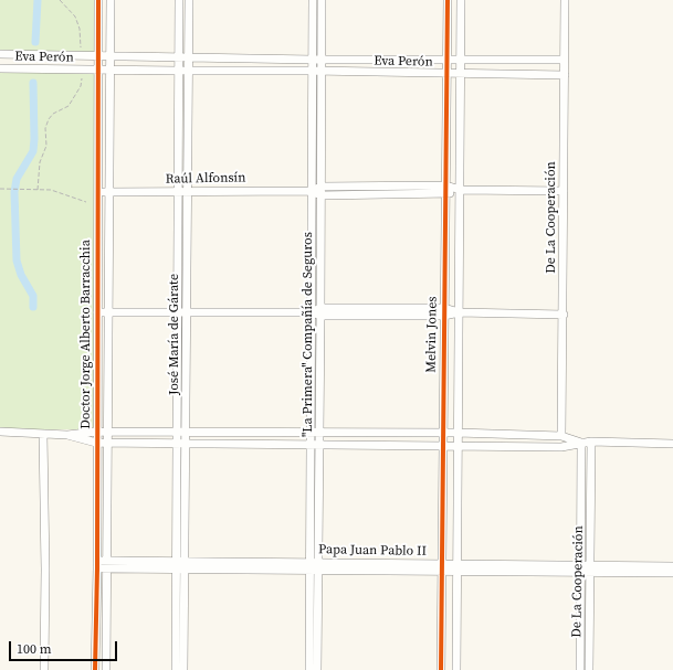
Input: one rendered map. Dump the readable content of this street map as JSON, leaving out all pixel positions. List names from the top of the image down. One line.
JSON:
{"streets":{"street":["Eva Perón","Raúl Alfonsín","De La Cooperación","Doctor Jorge Alberto Barracchia","José María de Gárate","\"La Primera\" Compañía de Seguros","Melvin Jones","Papa Juan Pablo II"]},"crossings":[["Eva Perón","De La Cooperación"],["Eva Perón","Doctor Jorge Alberto Barracchia"],["Eva Perón","José María de Gárate"],["Eva Perón","\"La Primera\" Compañía de Seguros"],["Eva Perón","Melvin Jones"],["Raúl Alfonsín","De La Cooperación"],["Raúl Alfonsín","Doctor Jorge Alberto Barracchia"],["Raúl Alfonsín","José María de Gárate"],["Raúl Alfonsín","\"La Primera\" Compañía de Seguros"],["Raúl Alfonsín","Melvin Jones"],["De La Cooperación","Papa Juan Pablo II"],["Doctor Jorge Alberto Barracchia","Papa Juan Pablo II"],["José María de Gárate","Papa Juan Pablo II"],["\"La Primera\" Compañía de Seguros","Papa Juan Pablo II"],["Melvin Jones","Papa Juan Pablo II"]],"scale_bar":"100 m"}
